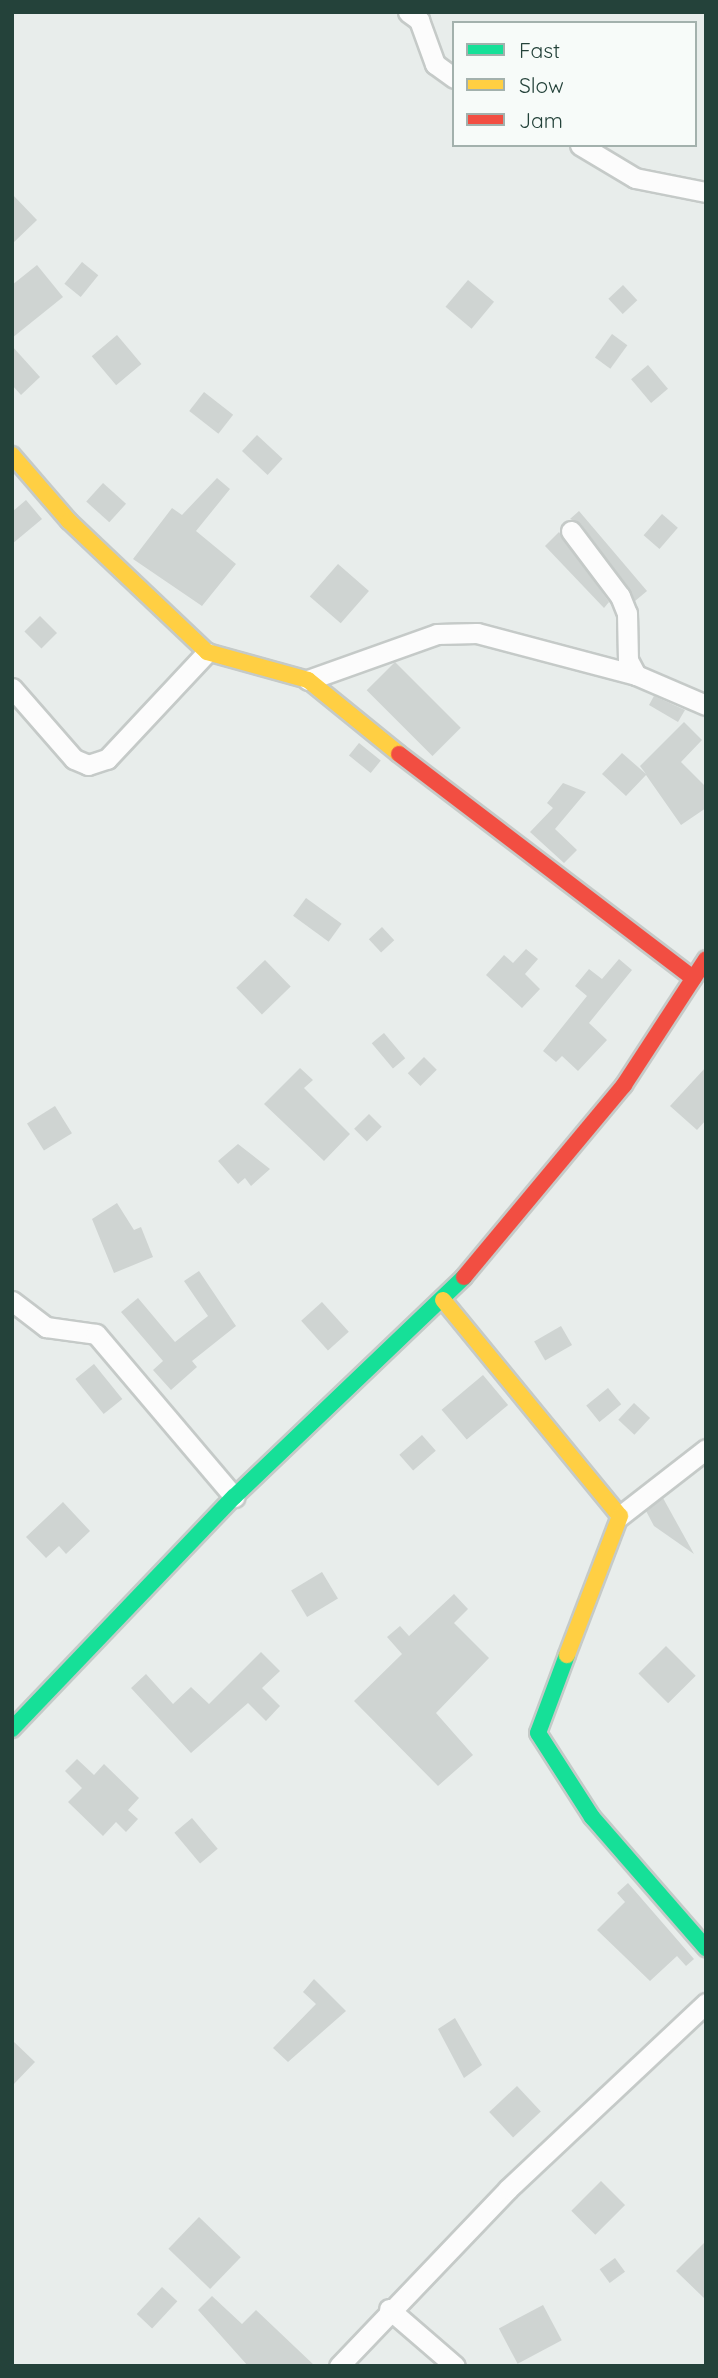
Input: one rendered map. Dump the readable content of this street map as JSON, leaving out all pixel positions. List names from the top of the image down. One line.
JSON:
{"legend":["Fast","Slow","Jam"]}
